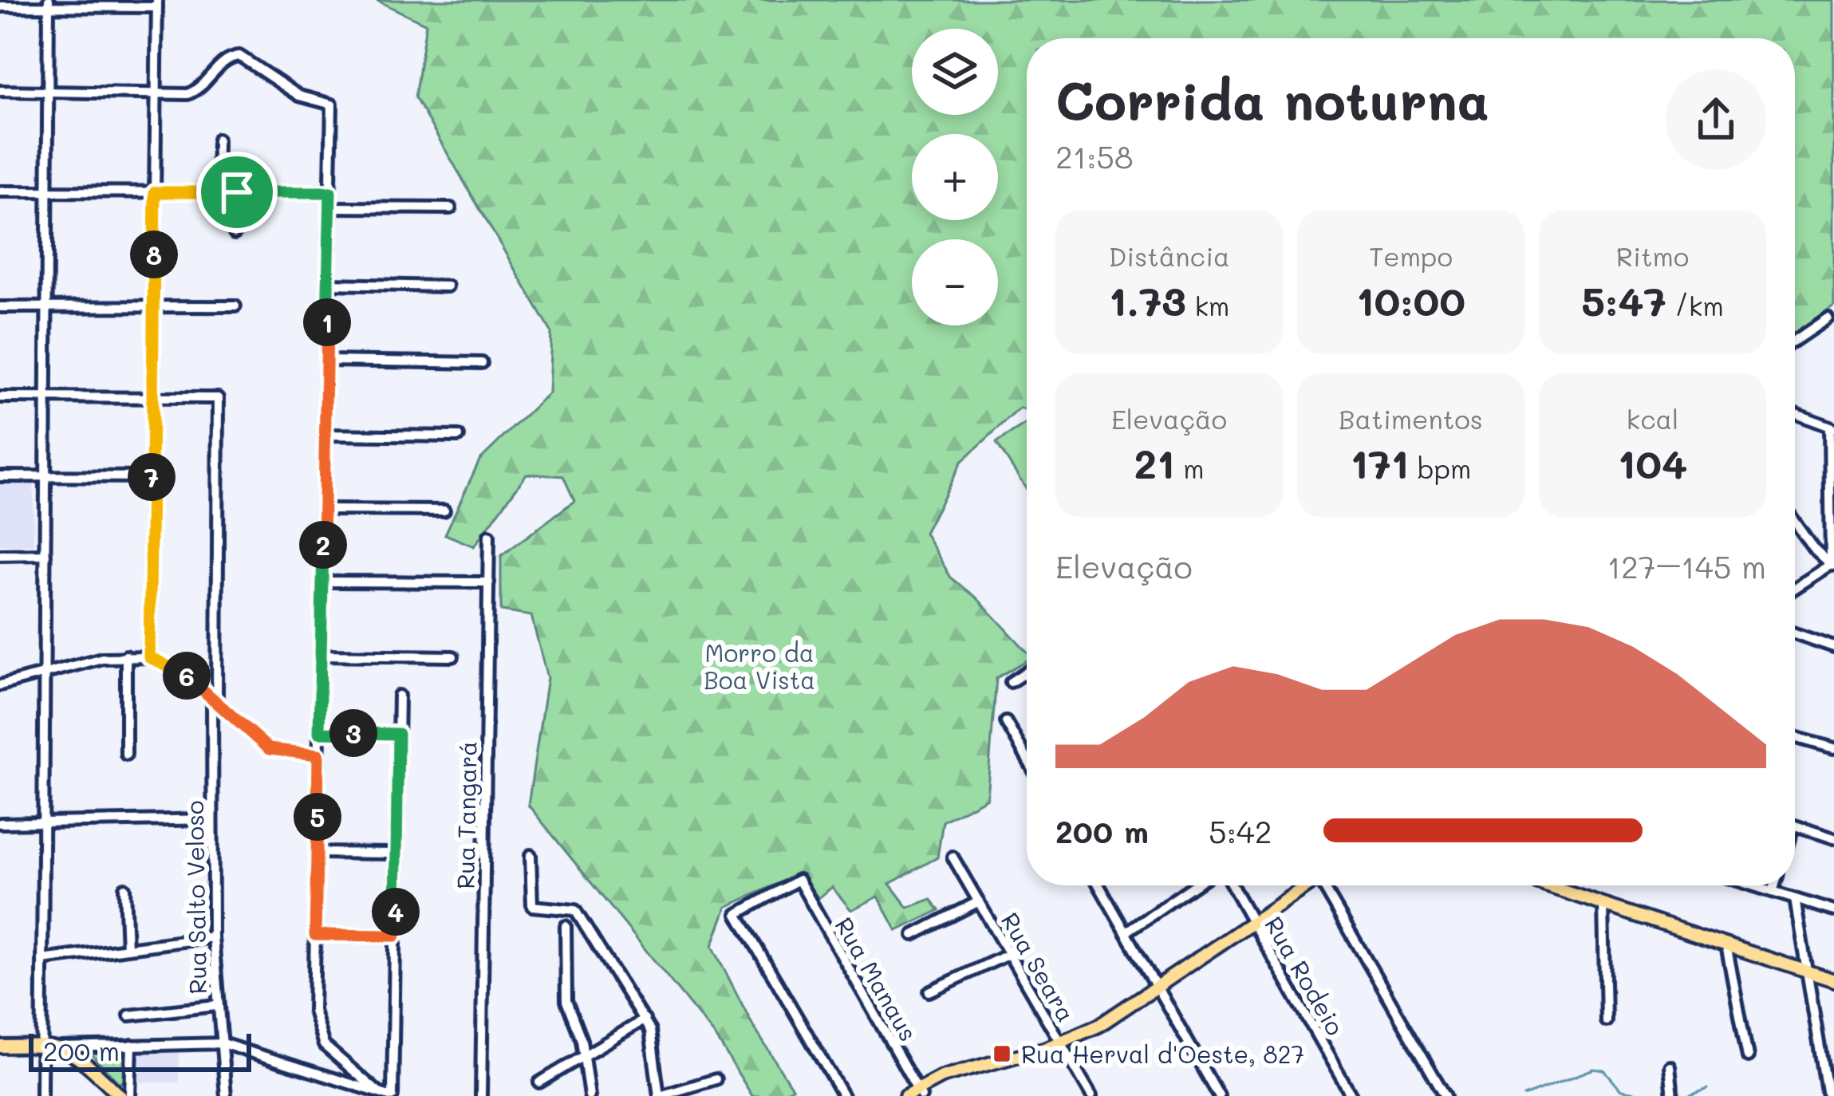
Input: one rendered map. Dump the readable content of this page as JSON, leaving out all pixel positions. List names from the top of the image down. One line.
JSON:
{"streets":{"street":["Rua Tangará","Rua Salto Veloso","Rua Seara","Rua Rodeio","Rua Manaus"]},"parks":["Morro da Boa Vista"],"places":{"transit":["Rua Herval d'Oeste, 827"]},"scale_bar":"200 m","page":{"map_buttons":["+","−"],"heading":["Corrida noturna","21:58"],"stats":[["Distância","1.73 km"],["Tempo","10:00"],["Ritmo","5:47 /km"],["Elevação","21 m"],["Batimentos","171 bpm"],["kcal","104"]],"pins":["8","1","7","2","6","3","5","4"],"chart":["Elevação","127–145 m"],"list":[{"name":"200 m","note":"5:42"}],"scale":"200 m"}}
